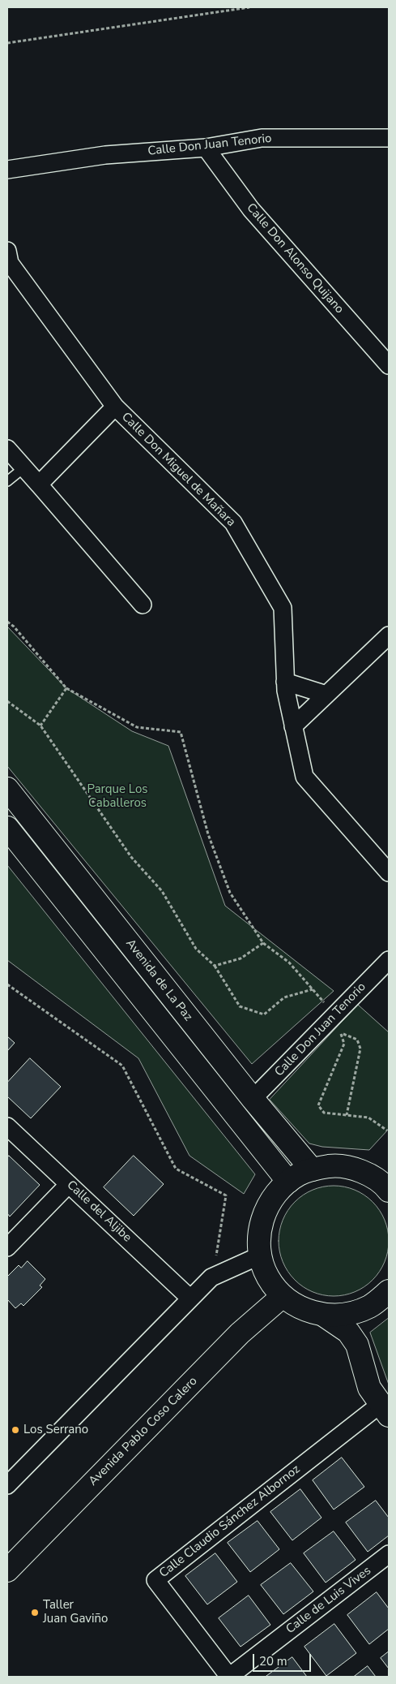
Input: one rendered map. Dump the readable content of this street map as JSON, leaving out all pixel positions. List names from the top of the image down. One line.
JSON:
{"streets":{"street":["Calle Don Juan Tenorio","Calle Don Alonso Quijano","Calle Don Miguel de Mañara","Avenida de La Paz","Calle del Aljibe","Avenida Pablo Coso Calero","Calle Claudio Sánchez Albornoz","Calle de Luis Vives"]},"crossings":[["Calle Don Juan Tenorio","Calle Don Alonso Quijano"],["Calle Don Juan Tenorio","Avenida de La Paz"],["Calle Claudio Sánchez Albornoz","Calle de Luis Vives"]],"parks":["Parque Los Caballeros"],"places":["Los Serrano","Taller Juan Gaviño"],"scale_bar":"20 m"}
